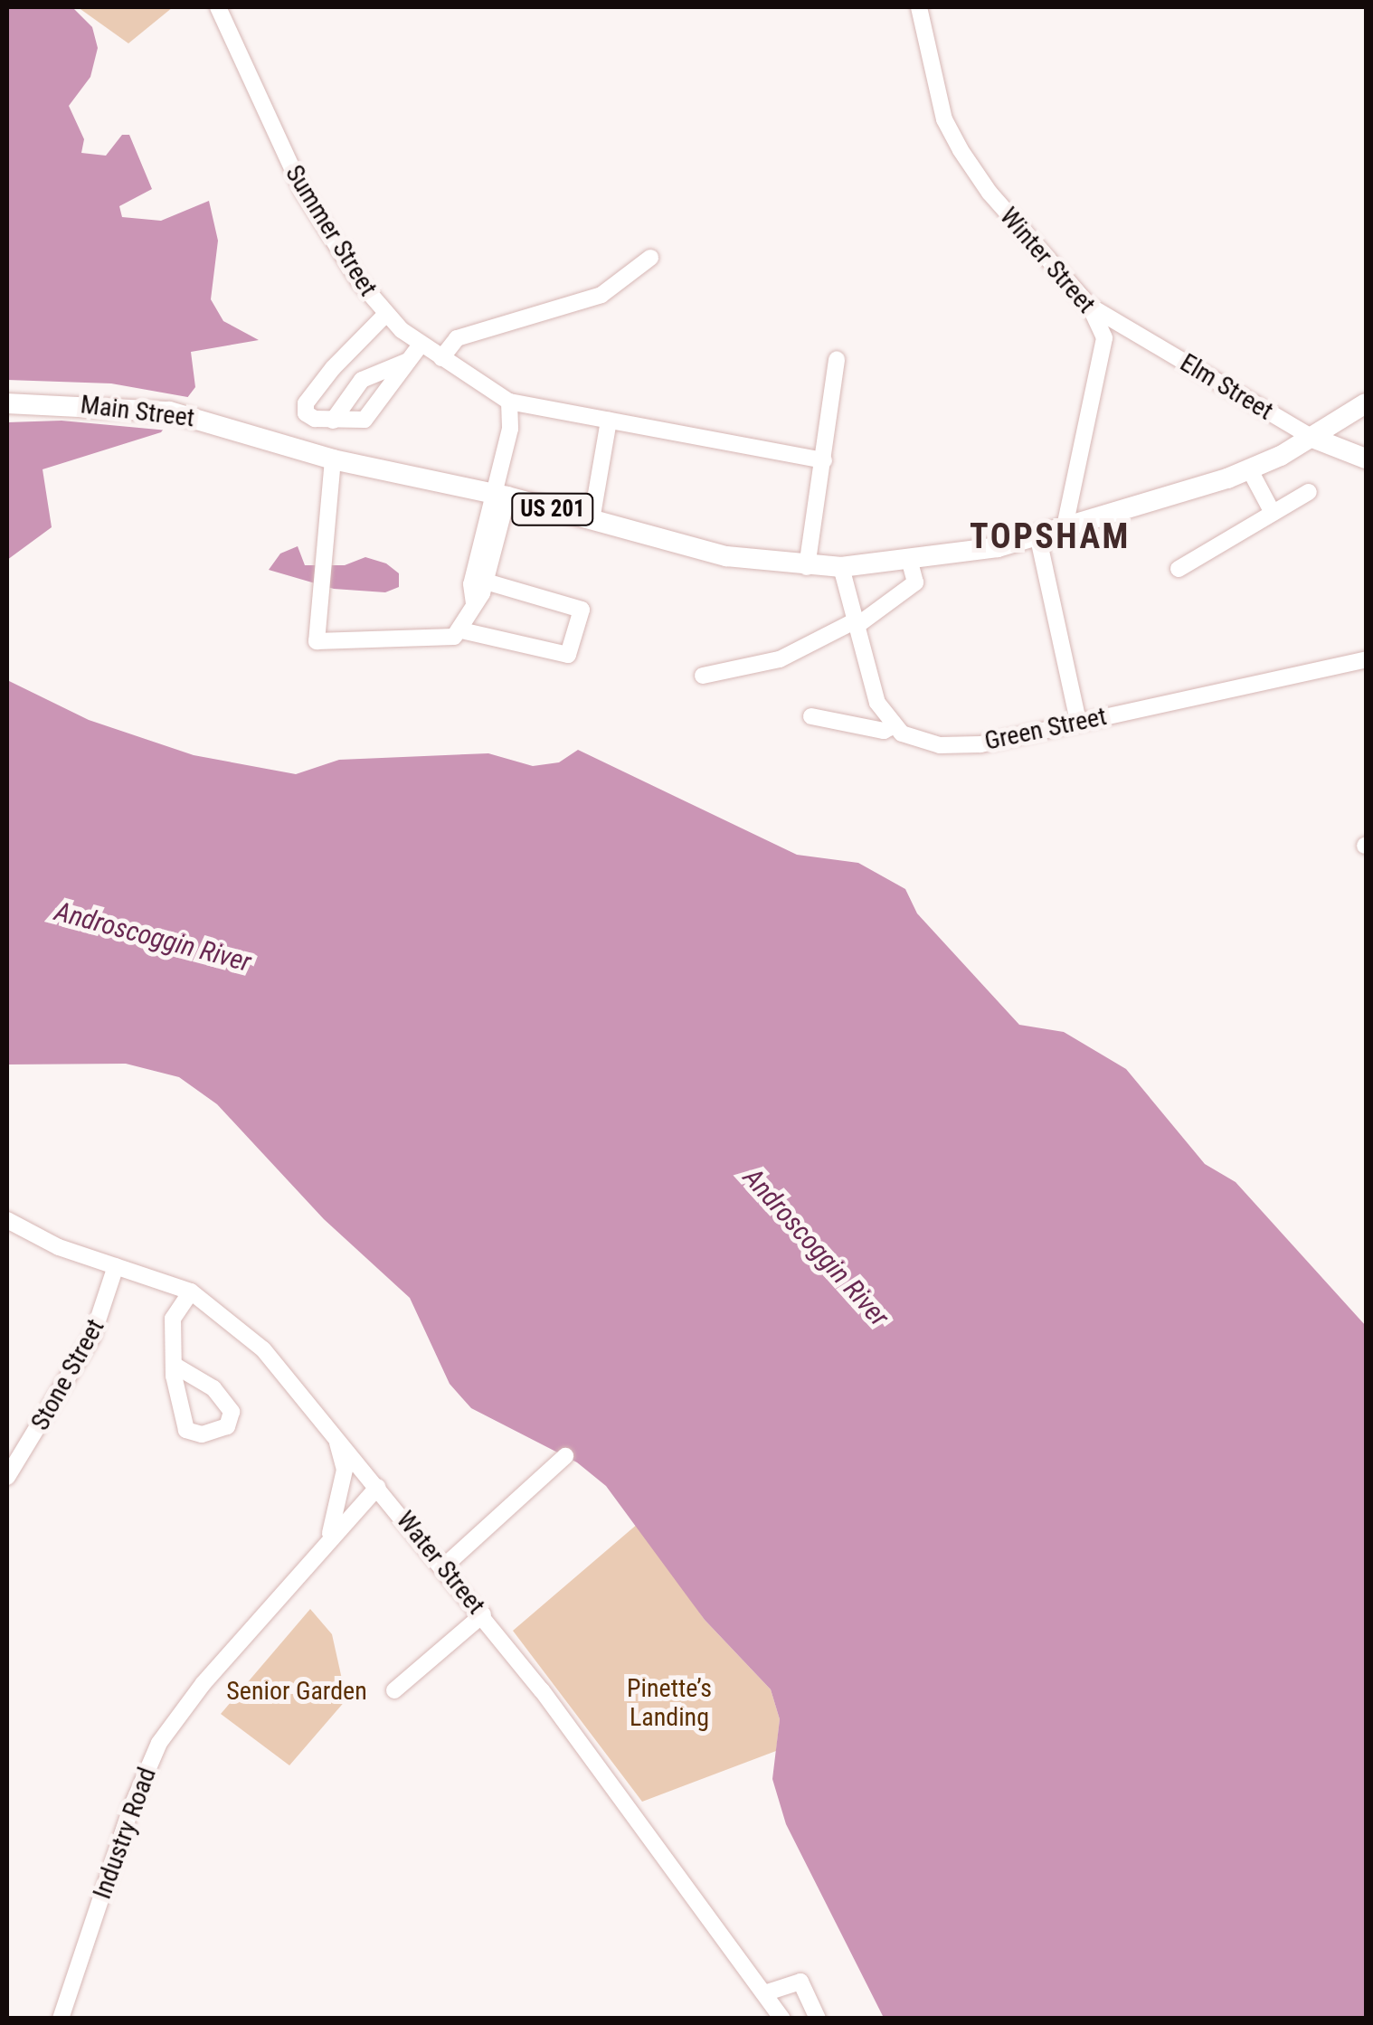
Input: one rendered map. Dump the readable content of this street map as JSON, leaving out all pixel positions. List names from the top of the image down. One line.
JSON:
{"streets":{"main road":["Elm Street","Main Street","US 201"],"street":["Summer Street","Winter Street","Green Street","Stone Street","Water Street","Industry Road"]},"crossings":[["Winter Street","Elm Street"],["Winter Street","US 201"],["Main Street","US 201"],["Stone Street","Water Street"],["Water Street","Industry Road"]],"districts":["TOPSHAM"],"water":["Androscoggin River"],"parks":["Pinette’s Landing","Senior Garden"]}
